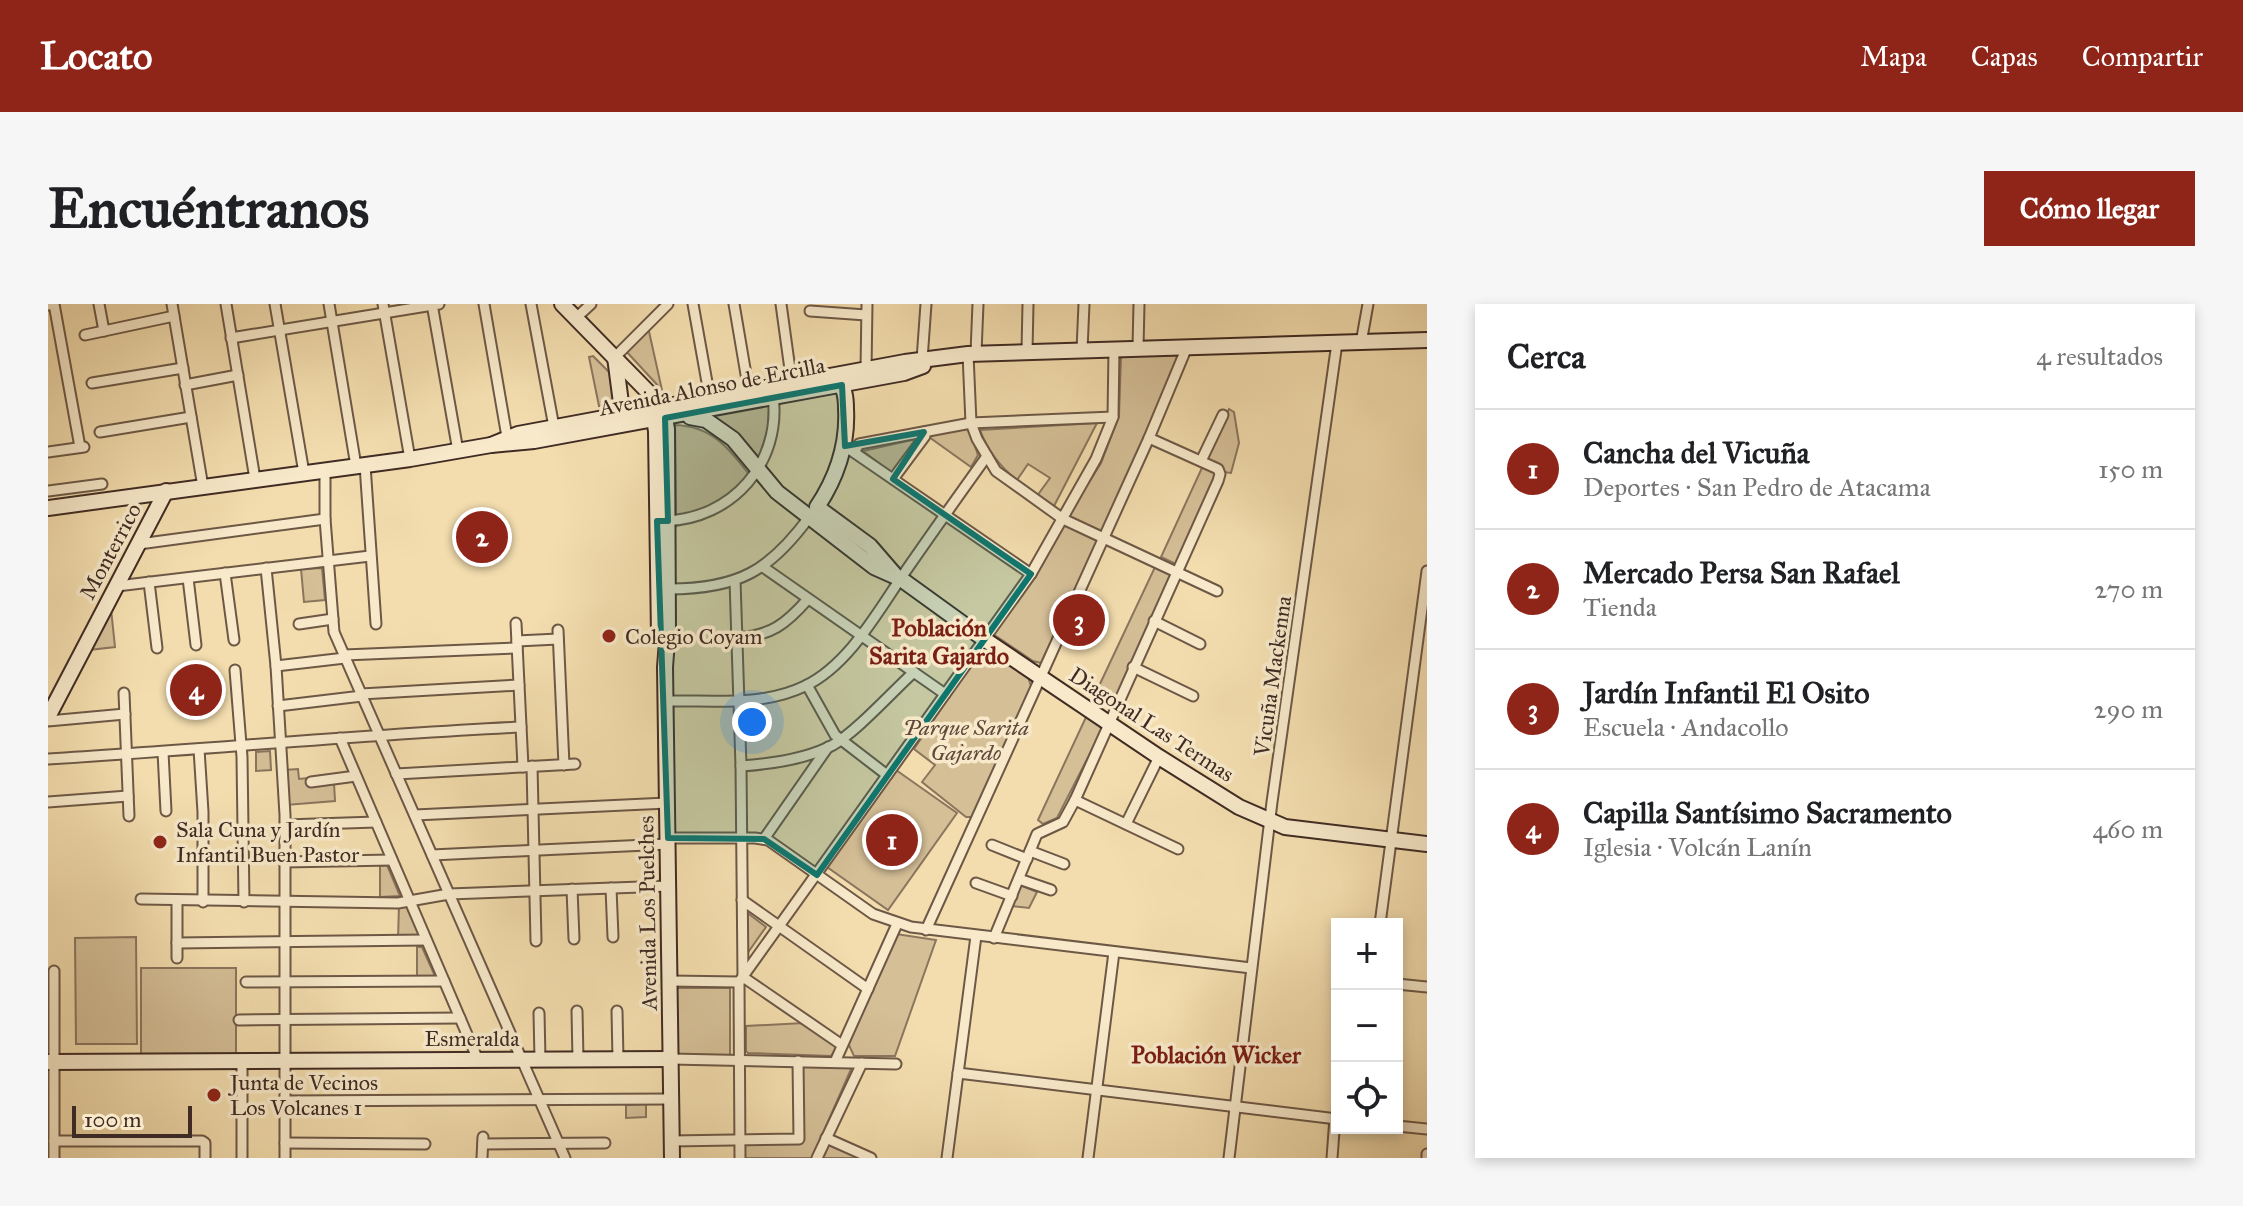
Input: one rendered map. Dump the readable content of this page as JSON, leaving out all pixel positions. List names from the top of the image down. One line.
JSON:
{"streets":{"main road":["Avenida Alonso de Ercilla","Monterrico","Diagonal Las Termas","Avenida Los Puelches","Esmeralda"],"street":["Vicuña Mackenna"]},"crossings":[["Avenida Alonso de Ercilla","Monterrico"],["Avenida Alonso de Ercilla","Vicuña Mackenna"],["Avenida Alonso de Ercilla","Diagonal Las Termas"],["Avenida Alonso de Ercilla","Avenida Los Puelches"],["Vicuña Mackenna","Diagonal Las Termas"],["Avenida Los Puelches","Esmeralda"]],"districts":["Población Sarita Gajardo","Población Wicker"],"parks":["Parque Sarita Gajardo"],"places":["Colegio Coyam","Sala Cuna y Jardín Infantil Buen Pastor","Junta de Vecinos Los Volcanes 1"],"scale_bar":"100 m","page":{"header":"Locato","nav":["Mapa","Capas","Compartir"],"buttons":"Cómo llegar","title":"Encuéntranos","heading":["Cerca","4 resultados"],"list":[{"mark":"1","name":"Cancha del Vicuña","note":"Deportes · San Pedro de Atacama","value":"150 m"},{"mark":"2","name":"Mercado Persa San Rafael","note":"Tienda","value":"270 m"},{"mark":"3","name":"Jardín Infantil El Osito","note":"Escuela · Andacollo","value":"290 m"},{"mark":"4","name":"Capilla Santísimo Sacramento","note":"Iglesia · Volcán Lanín","value":"460 m"}],"pins":["2","3","4","1"],"map_buttons":["+","−"],"scale":"100 m"}}
